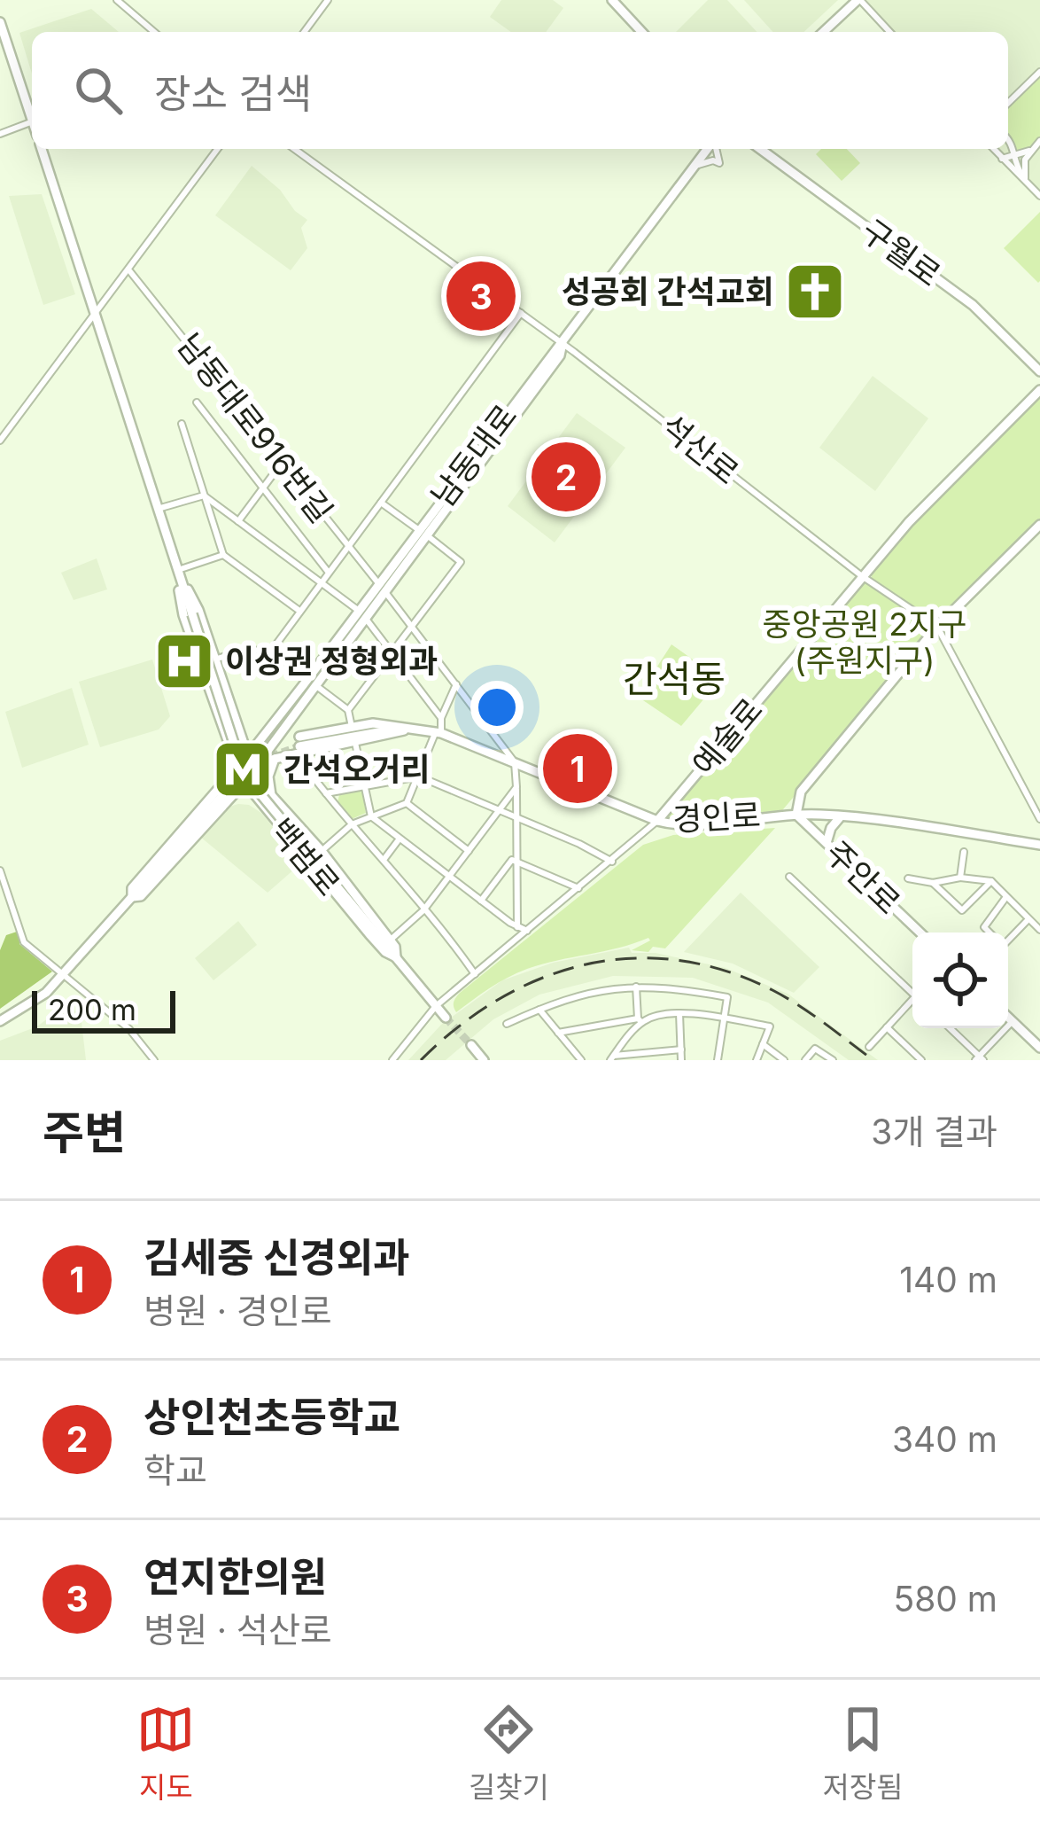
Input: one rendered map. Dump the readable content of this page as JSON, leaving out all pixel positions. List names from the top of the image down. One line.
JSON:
{"streets":{"main road":["구월로","예술로","경인로","백범로","주안로"],"street":["남동대로916번길","석산로"]},"crossings":[["남동대로916번길","경인로"],["석산로","예술로"],["예술로","경인로"],["예술로","백범로"],["경인로","백범로"],["경인로","주안로"]],"districts":["간석동"],"parks":["중앙공원 2지구 (주원지구)"],"places":{"church":["성공회 간석교회"],"hospital":["이상권 정형외과"],"metro station":["간석오거리"]},"scale_bar":"200 m","page":{"search":"장소 검색","pins":["3","2","1"],"scale":"200 m","heading":["주변","3개 결과"],"list":[{"mark":"1","name":"김세중 신경외과","note":"병원 · 경인로","value":"140 m"},{"mark":"2","name":"상인천초등학교","note":"학교","value":"340 m"},{"mark":"3","name":"연지한의원","note":"병원 · 석산로","value":"580 m"}],"nav":["지도","길찾기","저장됨"]}}
